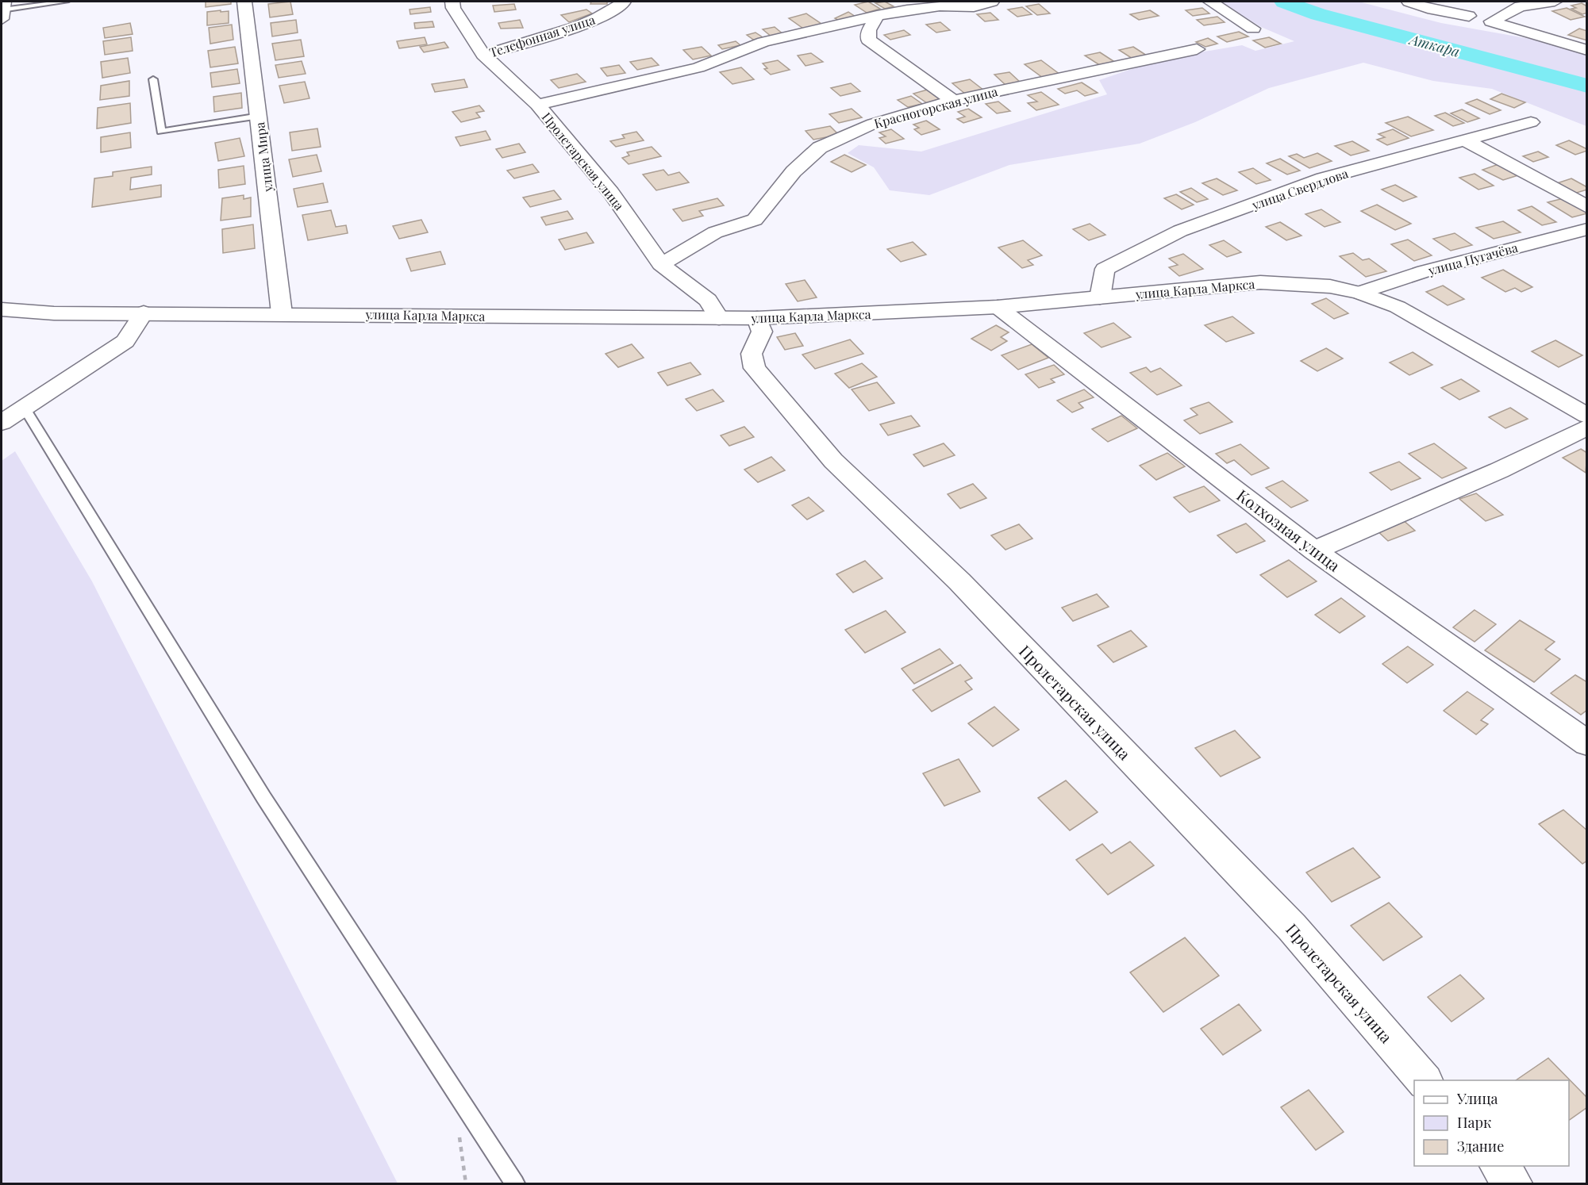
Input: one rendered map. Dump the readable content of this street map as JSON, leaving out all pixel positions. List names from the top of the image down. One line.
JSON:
{"streets":{"street":["Телефонная улица","Красногорская улица","улица Мира","Пролетарская улица","улица Свердлова","улица Пугачёва","улица Карла Маркса","Колхозная улица"]},"crossings":[["Телефонная улица","Пролетарская улица"],["Красногорская улица","Пролетарская улица"],["улица Мира","улица Карла Маркса"],["Пролетарская улица","улица Карла Маркса"],["улица Свердлова","улица Карла Маркса"],["улица Пугачёва","улица Карла Маркса"],["улица Карла Маркса","Колхозная улица"]],"water":["Аткара"],"legend":["Улица","Парк","Здание"]}
